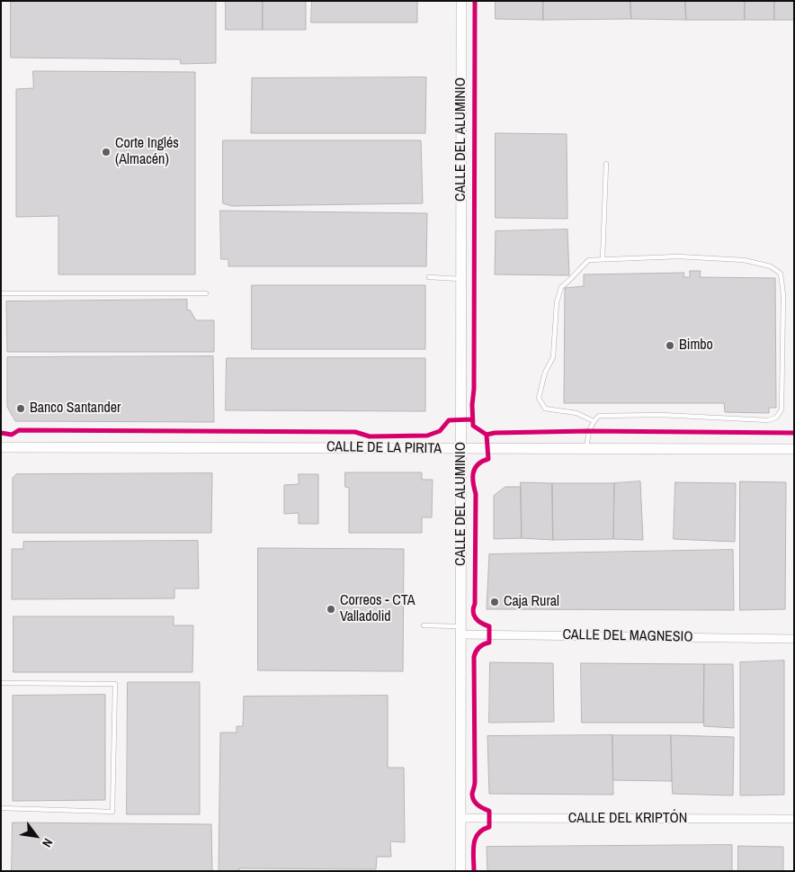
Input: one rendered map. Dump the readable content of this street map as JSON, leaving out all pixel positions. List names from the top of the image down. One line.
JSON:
{"streets":{"street":["CALLE DEL ALUMINIO","CALLE DE LA PIRITA","CALLE DEL MAGNESIO","CALLE DEL KRIPTÓN"]},"crossings":[["CALLE DEL ALUMINIO","CALLE DE LA PIRITA"],["CALLE DEL ALUMINIO","CALLE DEL MAGNESIO"],["CALLE DEL ALUMINIO","CALLE DEL KRIPTÓN"]],"places":["Corte Inglés (Almacén)","Bimbo","Banco Santander","Caja Rural","Correos - CTA Valladolid"],"north":"bottom right"}
